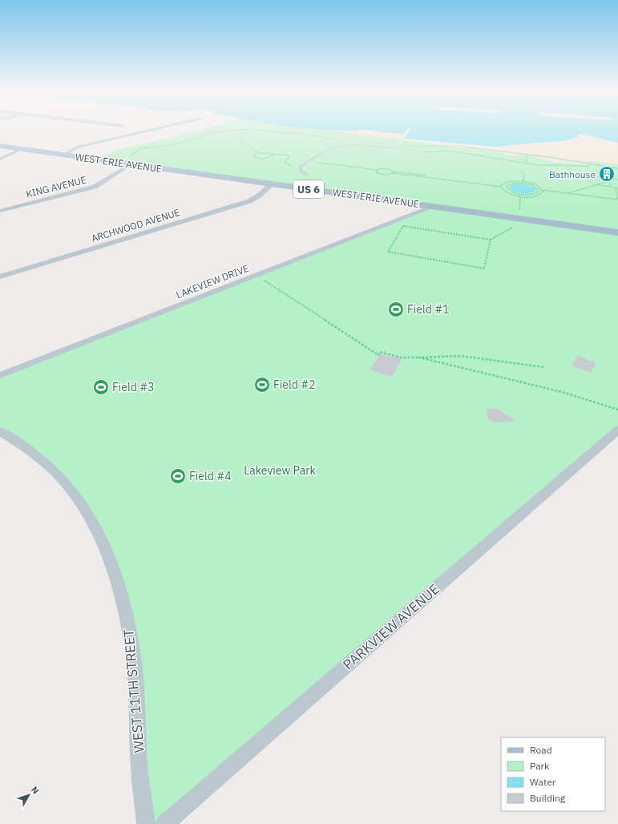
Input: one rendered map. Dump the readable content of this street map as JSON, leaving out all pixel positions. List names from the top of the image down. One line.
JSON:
{"streets":{"main road":["WEST ERIE AVENUE","US 6"],"street":["KING AVENUE","ARCHWOOD AVENUE","LAKEVIEW DRIVE","PARKVIEW AVENUE","WEST 11TH STREET"]},"crossings":[["WEST ERIE AVENUE","KING AVENUE"],["WEST ERIE AVENUE","ARCHWOOD AVENUE"],["WEST ERIE AVENUE","LAKEVIEW DRIVE"]],"parks":["Lakeview Park"],"places":{"building":["Bathhouse"],"sports":["Field #1","Field #2","Field #3","Field #4"]},"legend":["Road","Park","Water","Building"],"north":"top right"}
